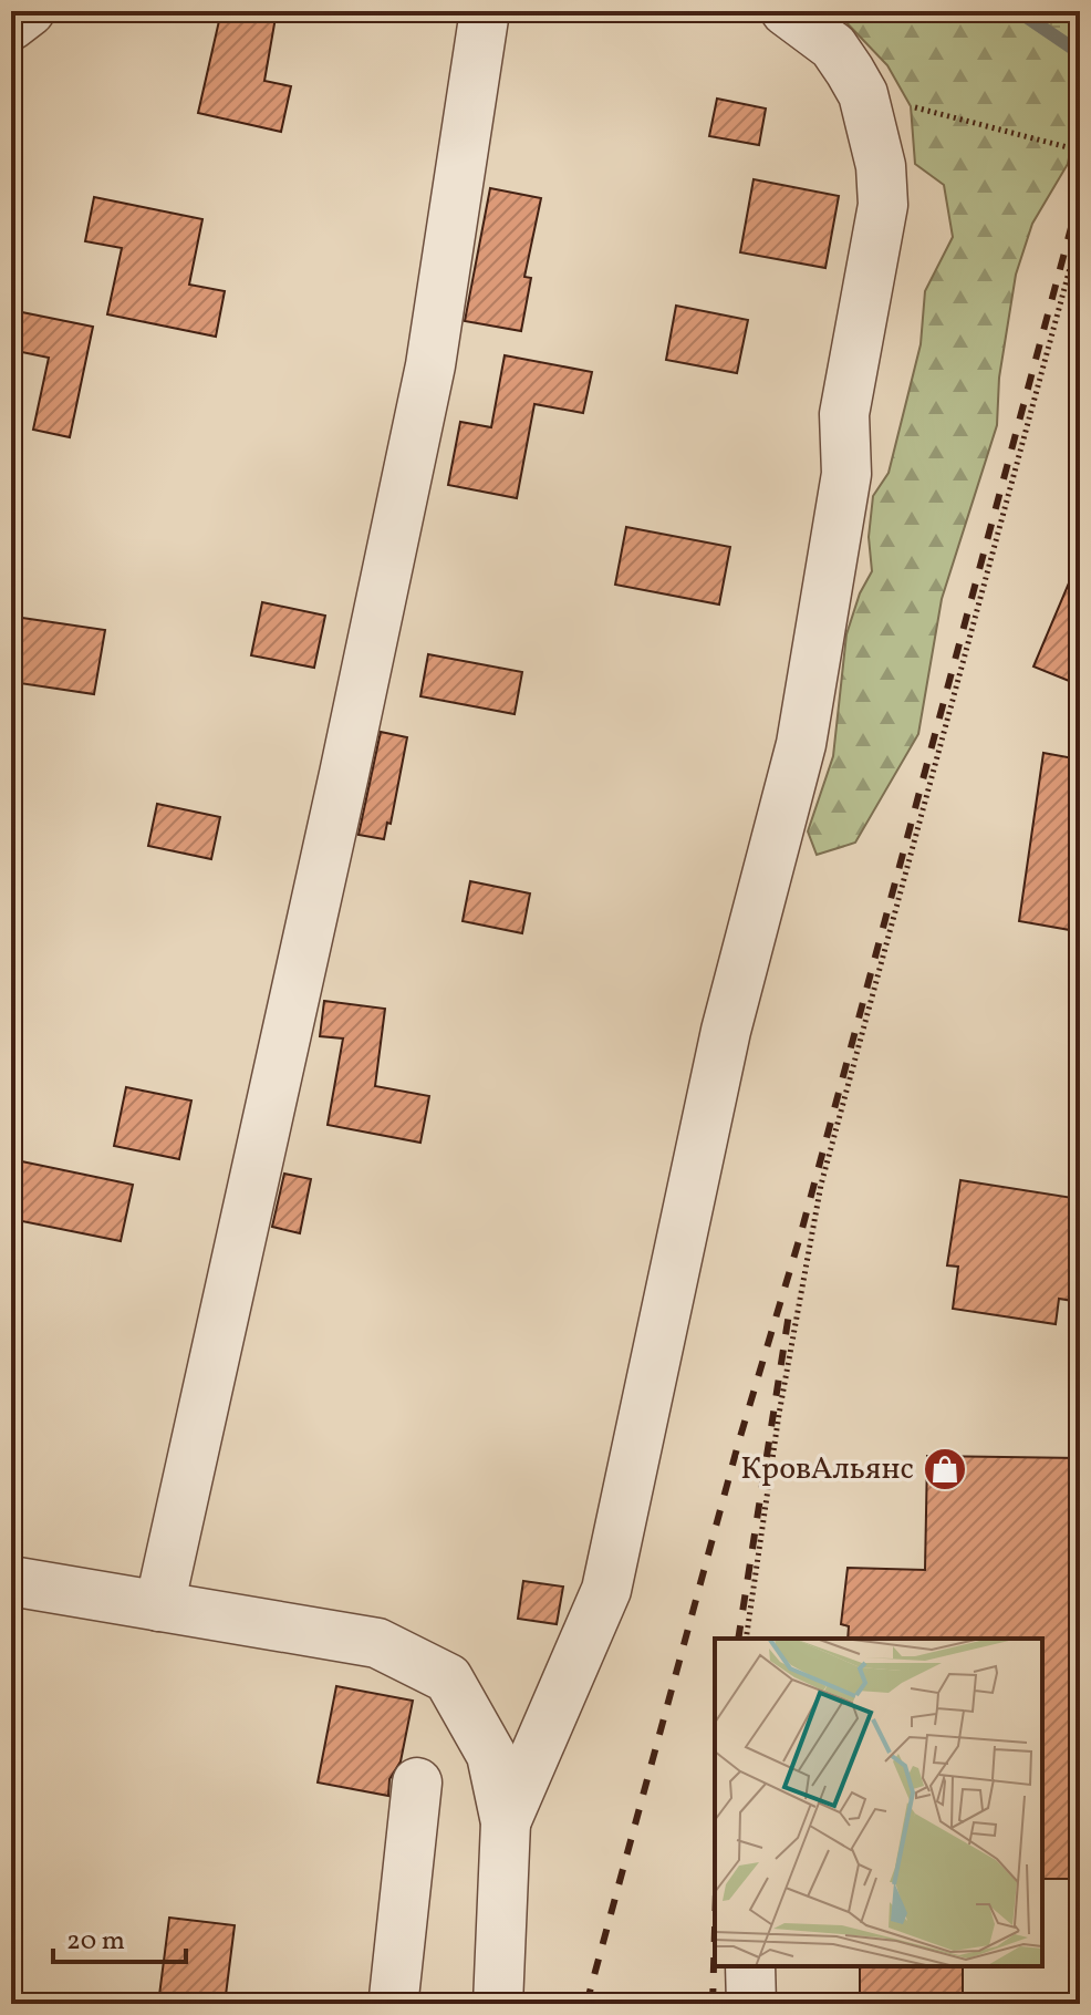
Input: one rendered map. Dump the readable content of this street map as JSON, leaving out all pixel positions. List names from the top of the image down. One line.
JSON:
{"places":{"shop":["КровАльянс"]},"scale_bar":"20 m"}
